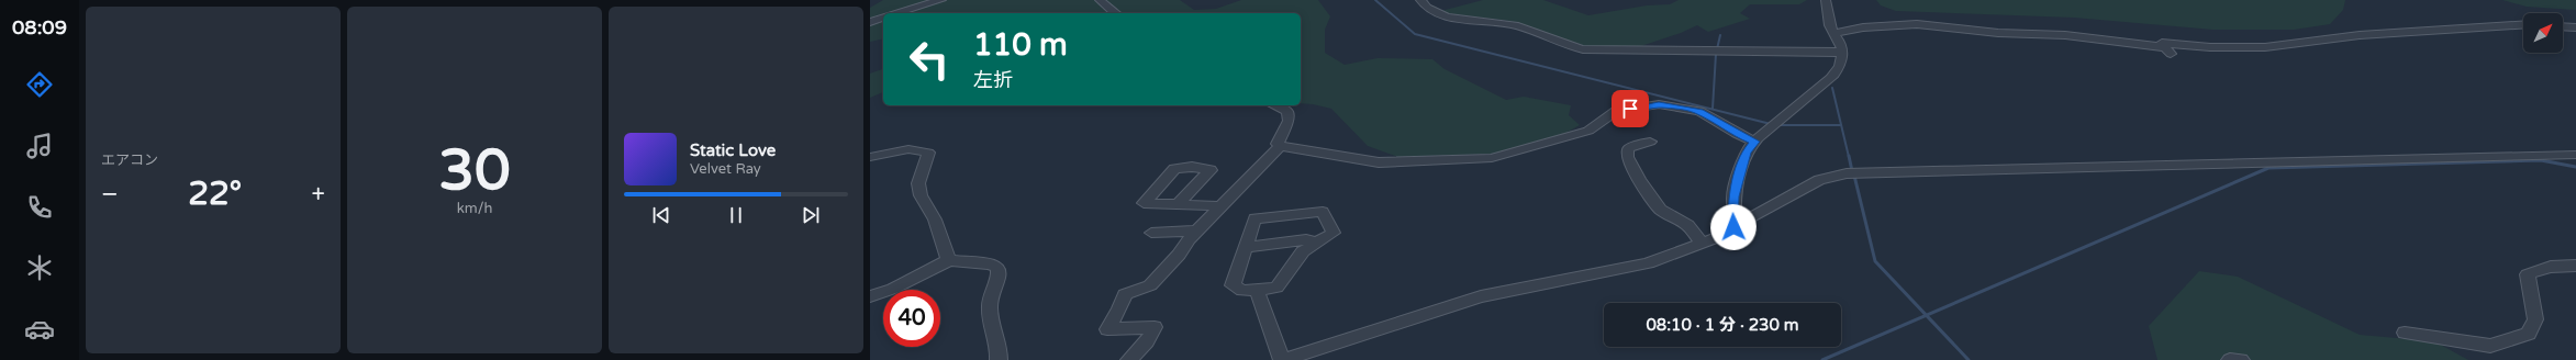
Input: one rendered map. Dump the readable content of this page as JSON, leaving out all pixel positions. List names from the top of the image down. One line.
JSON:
{"north":"top right","page":{"tabs":"08:09","tile":["エアコン",["30","km/h"]],"turn":["110 m","左折"],"song":["Static Love","Velvet Ray"],"heat":["−","22°","+"],"limit":"40","trip":"08:10 · 1 分 · 230 m"}}
